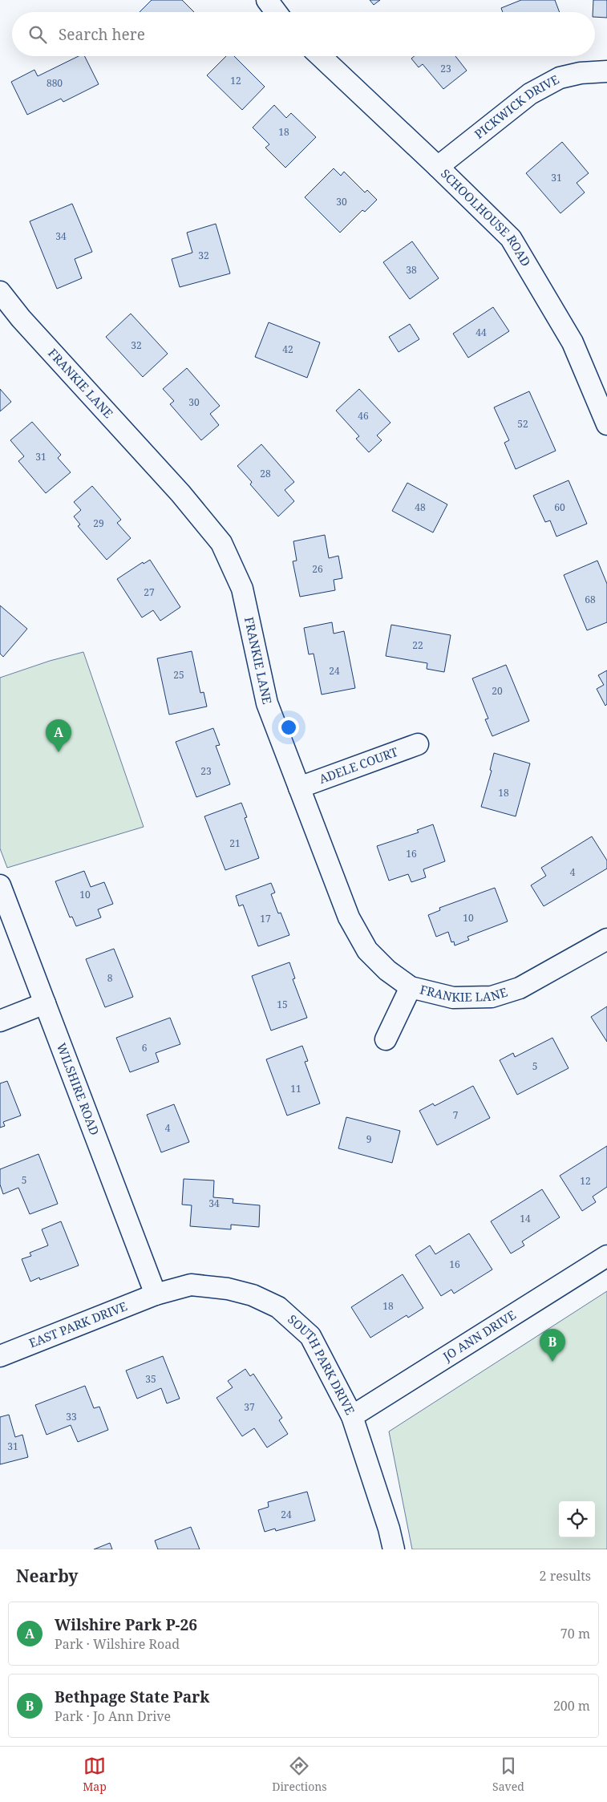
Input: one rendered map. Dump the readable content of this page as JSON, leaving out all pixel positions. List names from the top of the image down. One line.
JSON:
{"streets":{"street":["PICKWICK DRIVE","SCHOOLHOUSE ROAD","FRANKIE LANE","ADELE COURT","WILSHIRE ROAD","EAST PARK DRIVE","JO ANN DRIVE","SOUTH PARK DRIVE"]},"crossings":[["PICKWICK DRIVE","SCHOOLHOUSE ROAD"],["FRANKIE LANE","ADELE COURT"],["WILSHIRE ROAD","EAST PARK DRIVE"],["WILSHIRE ROAD","SOUTH PARK DRIVE"],["EAST PARK DRIVE","SOUTH PARK DRIVE"],["JO ANN DRIVE","SOUTH PARK DRIVE"]],"house_numbers":["23","12","880","18","31","30","34","32","38","44","32","42","30","46","52","31","28","48","60","29","26","27","68","22","24","25","20","23","18","21","16","4","10","10","17","8","15","6","5","11","7","4","9","5","12","34","14","16","18","35","37","33","31","24"],"page":{"search":"Search here","pins":["A","B"],"heading":["Nearby","2 results"],"list":[{"mark":"A","name":"Wilshire Park P-26","note":"Park · Wilshire Road","value":"70 m"},{"mark":"B","name":"Bethpage State Park","note":"Park · Jo Ann Drive","value":"200 m"}],"nav":["Map","Directions","Saved"]}}
